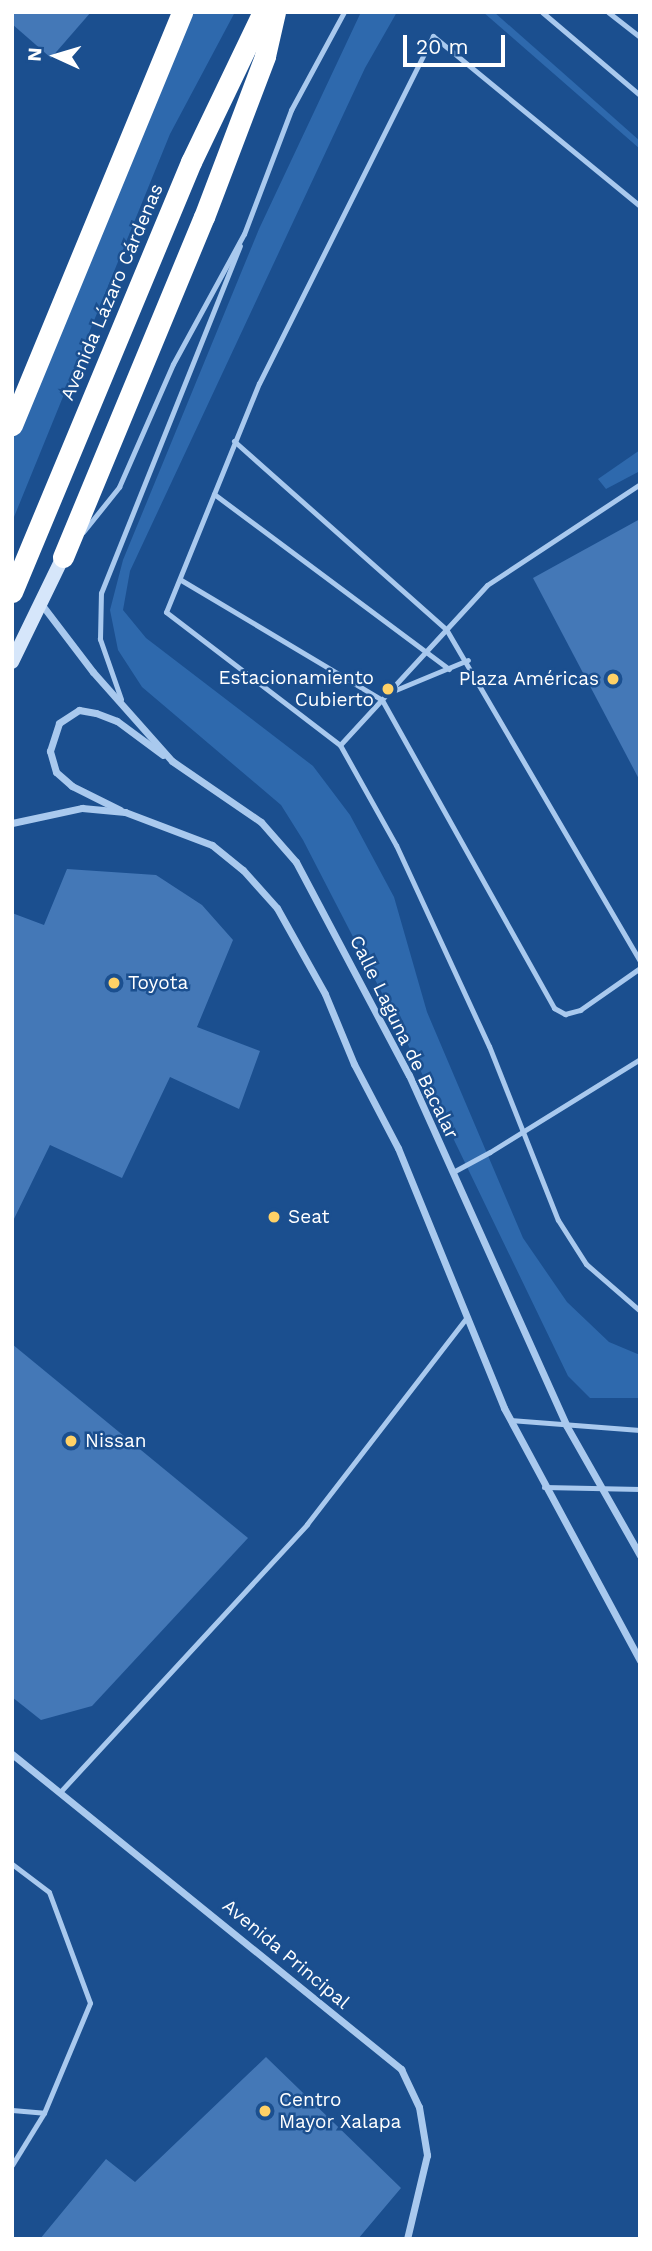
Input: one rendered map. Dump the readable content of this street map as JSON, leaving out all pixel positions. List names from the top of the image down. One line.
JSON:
{"streets":{"highway":["Avenida Lázaro Cárdenas"],"street":["Calle Laguna de Bacalar","Avenida Principal"]},"places":["Plaza Américas","Estacionamiento Cubierto","Toyota","Seat","Nissan","Centro Mayor Xalapa"],"scale_bar":"20 m","north":"left"}
